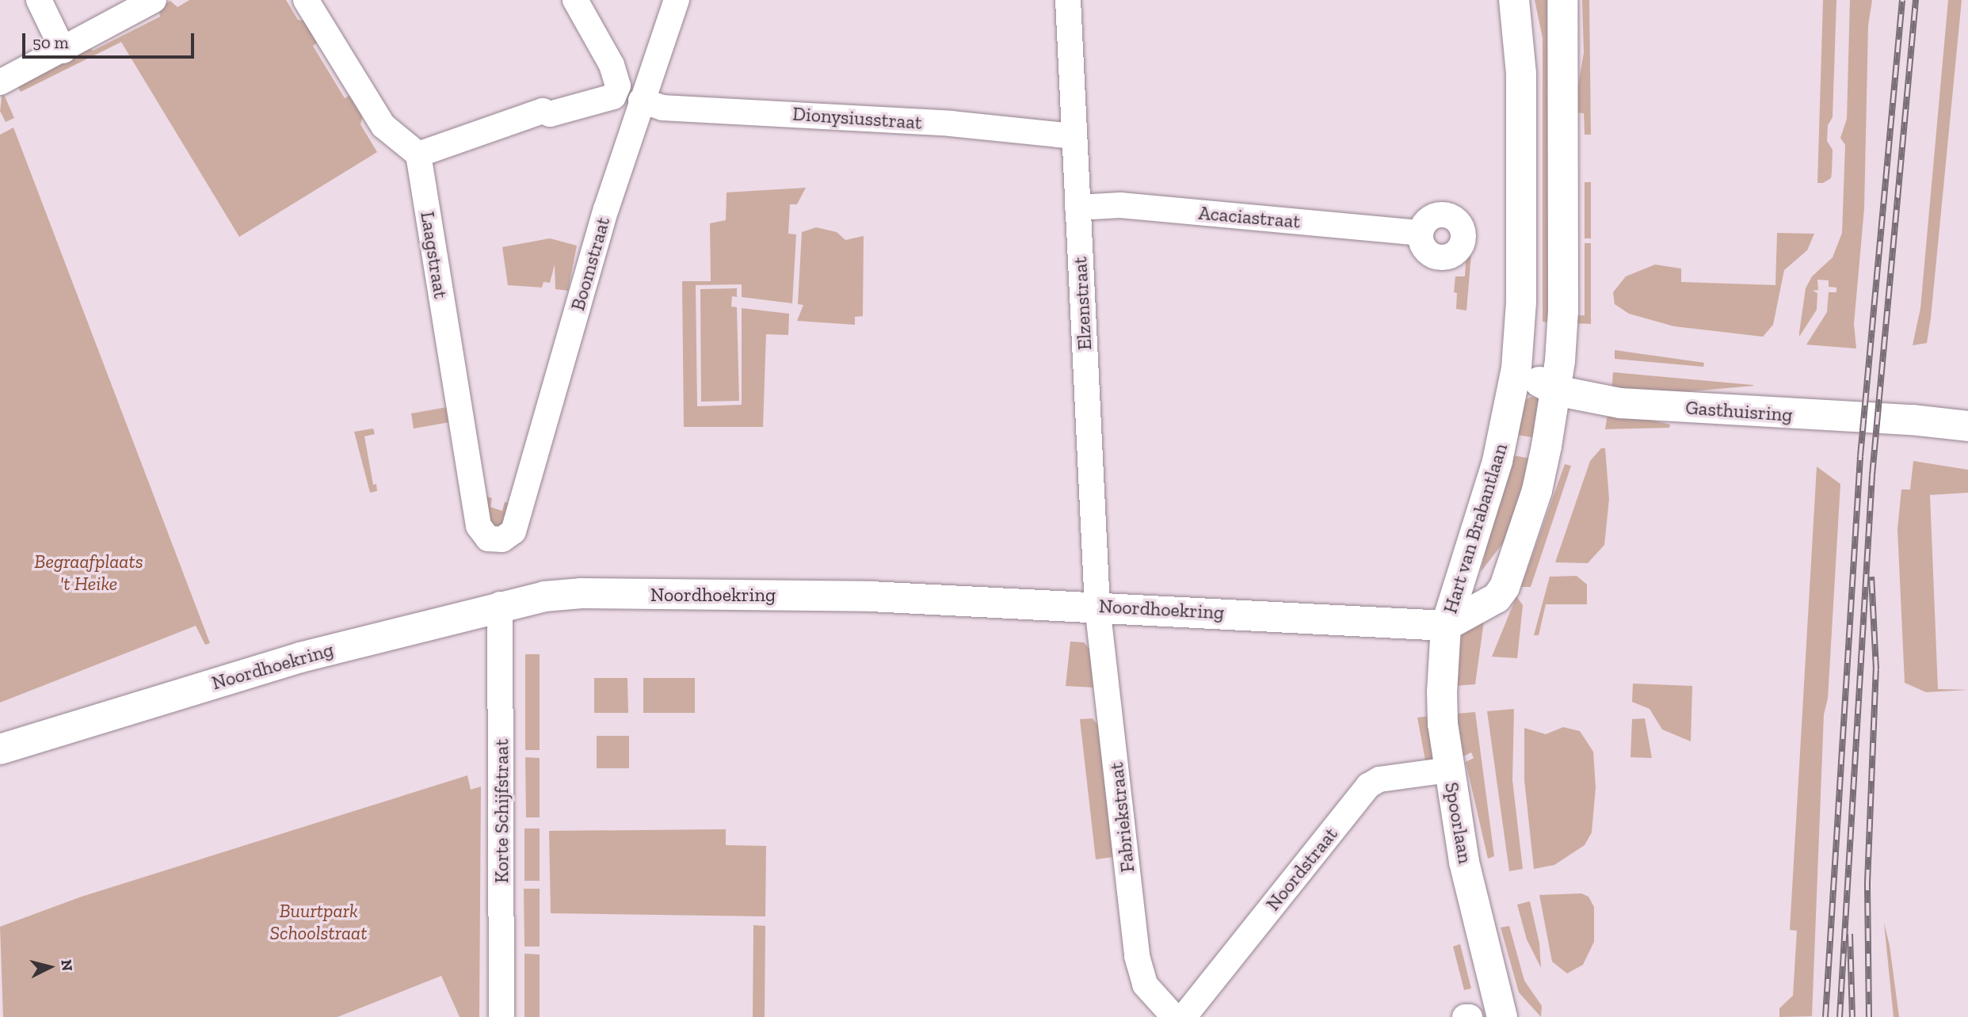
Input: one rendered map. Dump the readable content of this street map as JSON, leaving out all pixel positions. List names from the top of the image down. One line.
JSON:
{"streets":{"street":["Dionysiusstraat","Acaciastraat","Laagstraat","Boomstraat","Elzenstraat","Gasthuisring","Hart van Brabantlaan","Noordhoekring","Korte Schijfstraat","Fabriekstraat","Spoorlaan","Noordstraat"]},"crossings":[["Dionysiusstraat","Boomstraat"],["Dionysiusstraat","Elzenstraat"],["Acaciastraat","Elzenstraat"],["Laagstraat","Boomstraat"],["Elzenstraat","Noordhoekring"],["Elzenstraat","Fabriekstraat"],["Gasthuisring","Hart van Brabantlaan"],["Hart van Brabantlaan","Noordhoekring"],["Hart van Brabantlaan","Spoorlaan"],["Noordhoekring","Korte Schijfstraat"],["Noordhoekring","Fabriekstraat"],["Noordhoekring","Spoorlaan"],["Spoorlaan","Noordstraat"]],"parks":["Begraafplaats 't Heike","Buurtpark Schoolstraat"],"scale_bar":"50 m","north":"right"}
